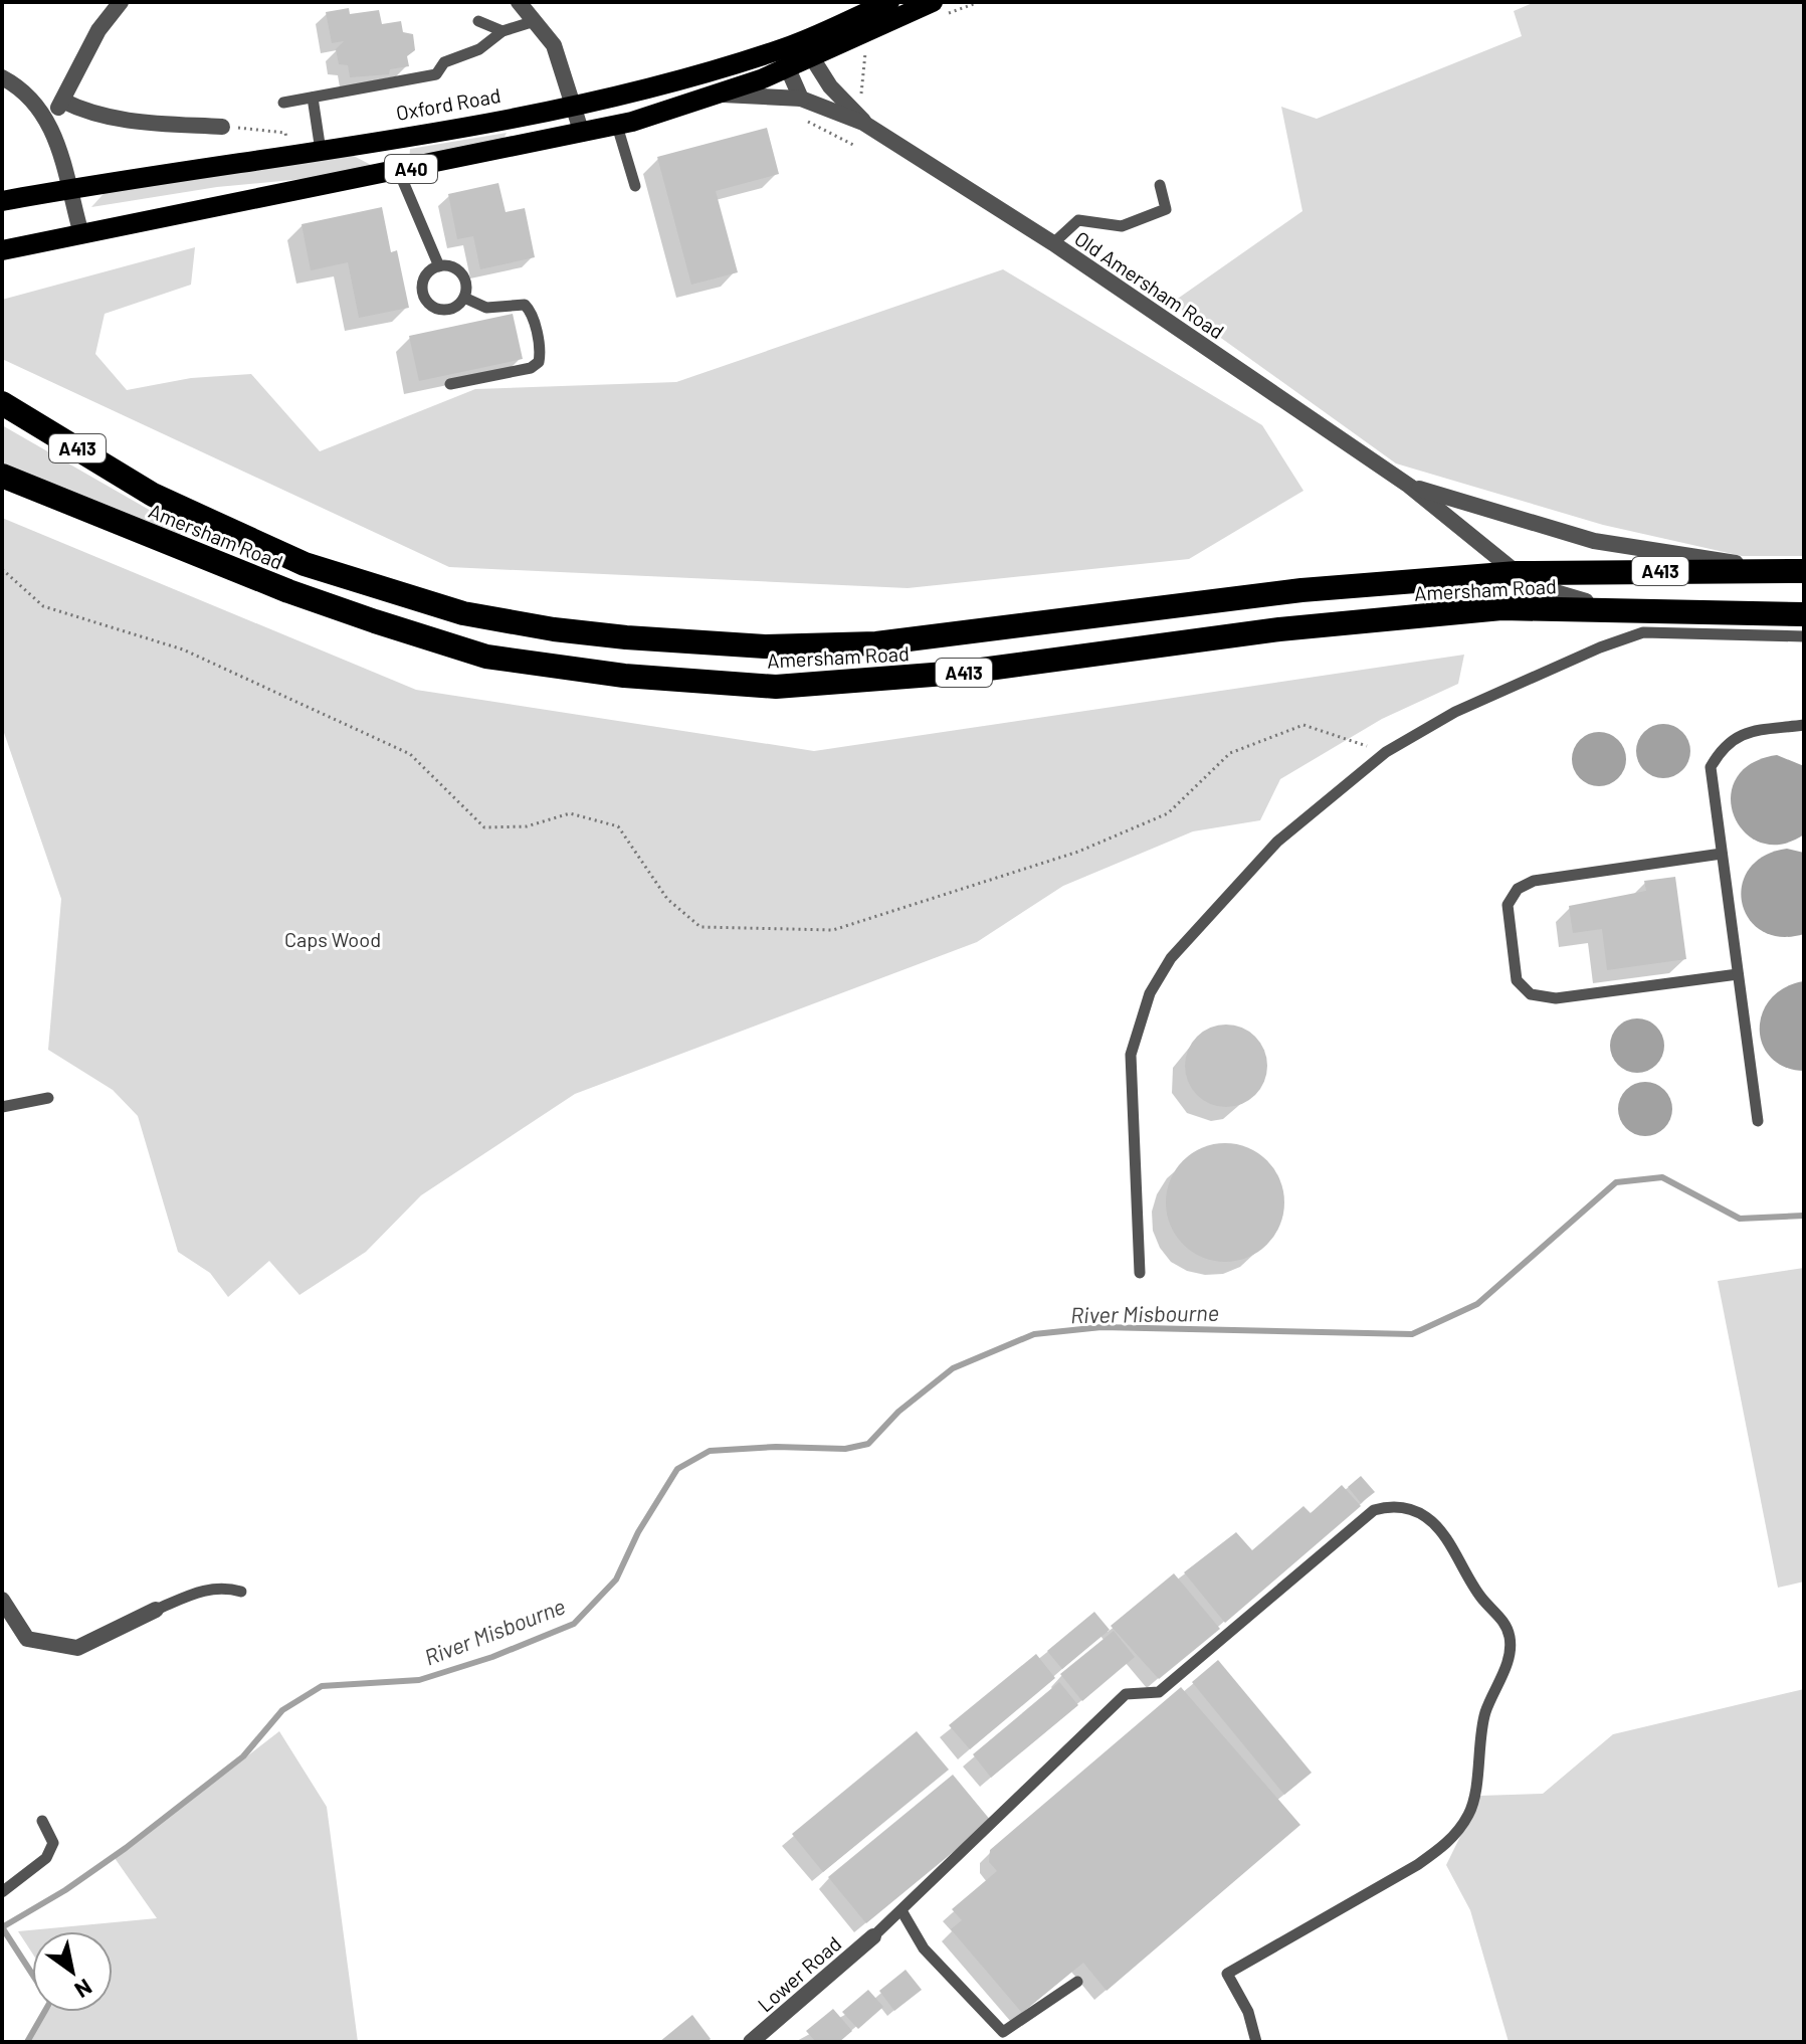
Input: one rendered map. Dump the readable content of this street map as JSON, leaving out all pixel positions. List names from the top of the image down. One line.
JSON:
{"streets":{"highway":["A413","Amersham Road"],"main road":["Oxford Road","A40"],"street":["Old Amersham Road","Lower Road"]},"crossings":[["Oxford Road","A40"],["Oxford Road","Old Amersham Road"],["A40","Old Amersham Road"],["Old Amersham Road","A413"],["Old Amersham Road","Amersham Road"]],"water":["River Misbourne"],"parks":["Caps Wood"],"north":"bottom right"}
